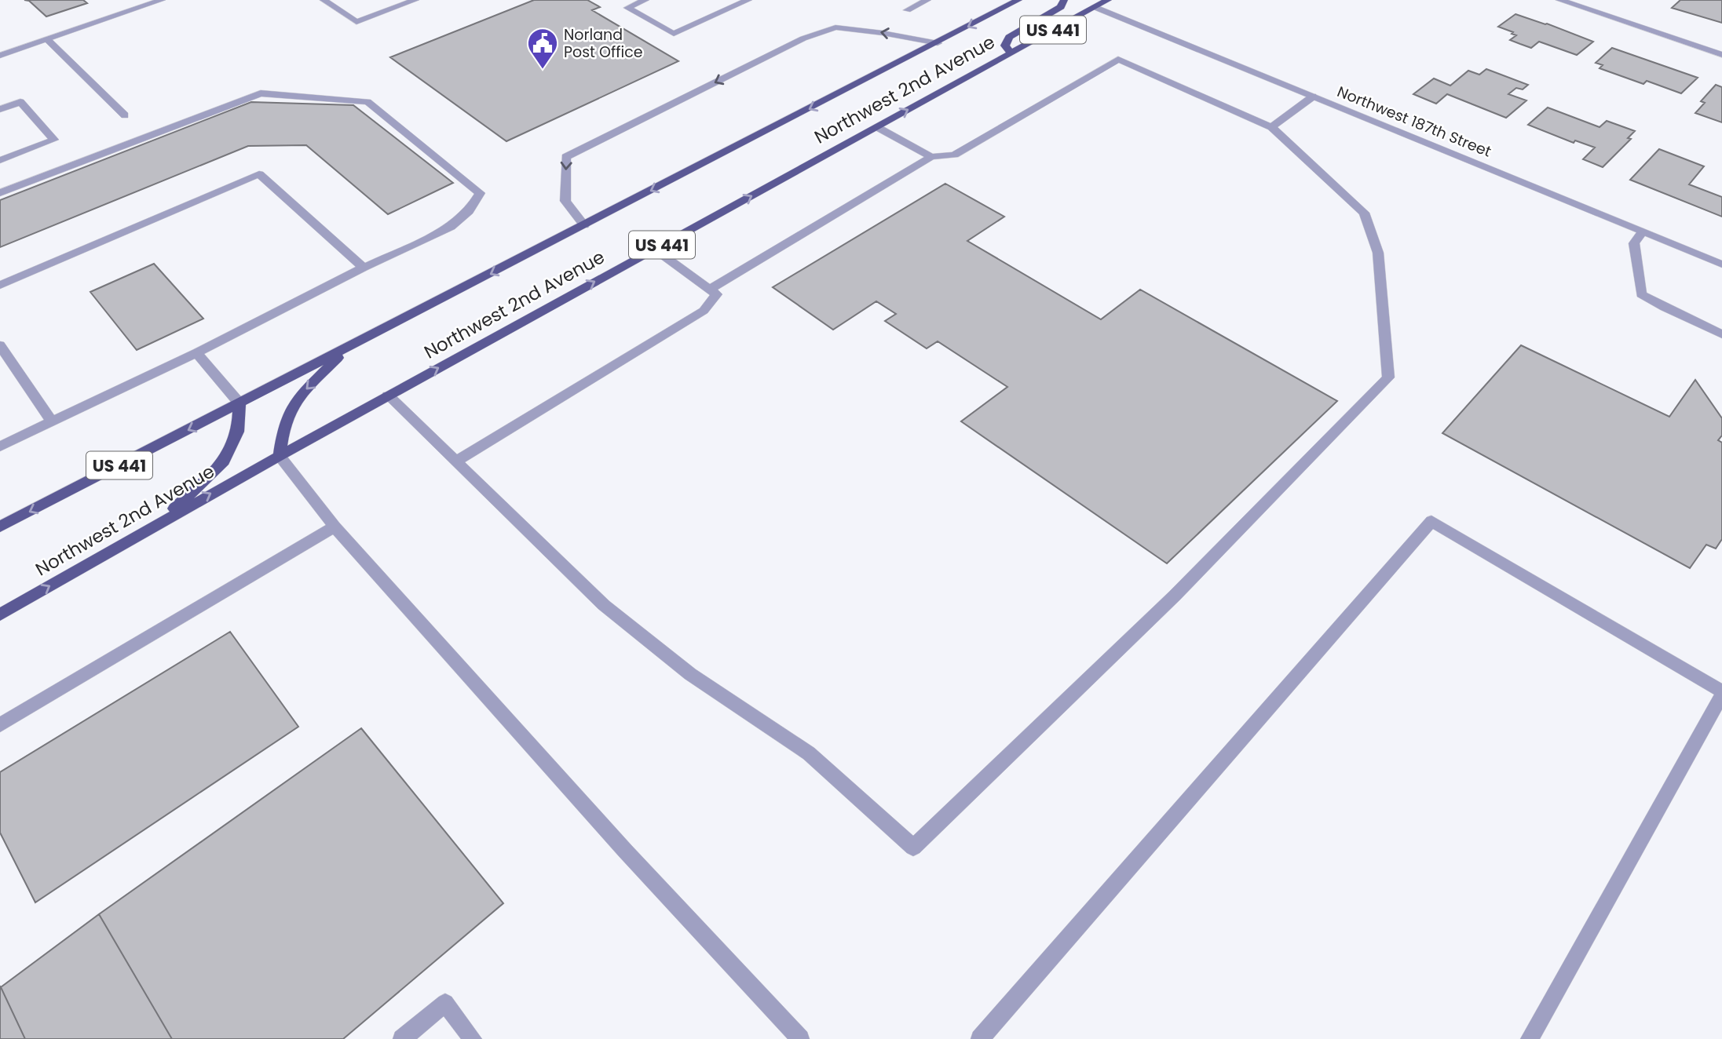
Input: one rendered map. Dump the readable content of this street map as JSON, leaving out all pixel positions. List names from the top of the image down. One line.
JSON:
{"streets":{"main road":["US 441","Northwest 2nd Avenue"],"street":["Northwest 187th Street"]},"crossings":[["Northwest 2nd Avenue","Northwest 187th Street"]],"places":{"public building":["Norland Post Office"]}}
